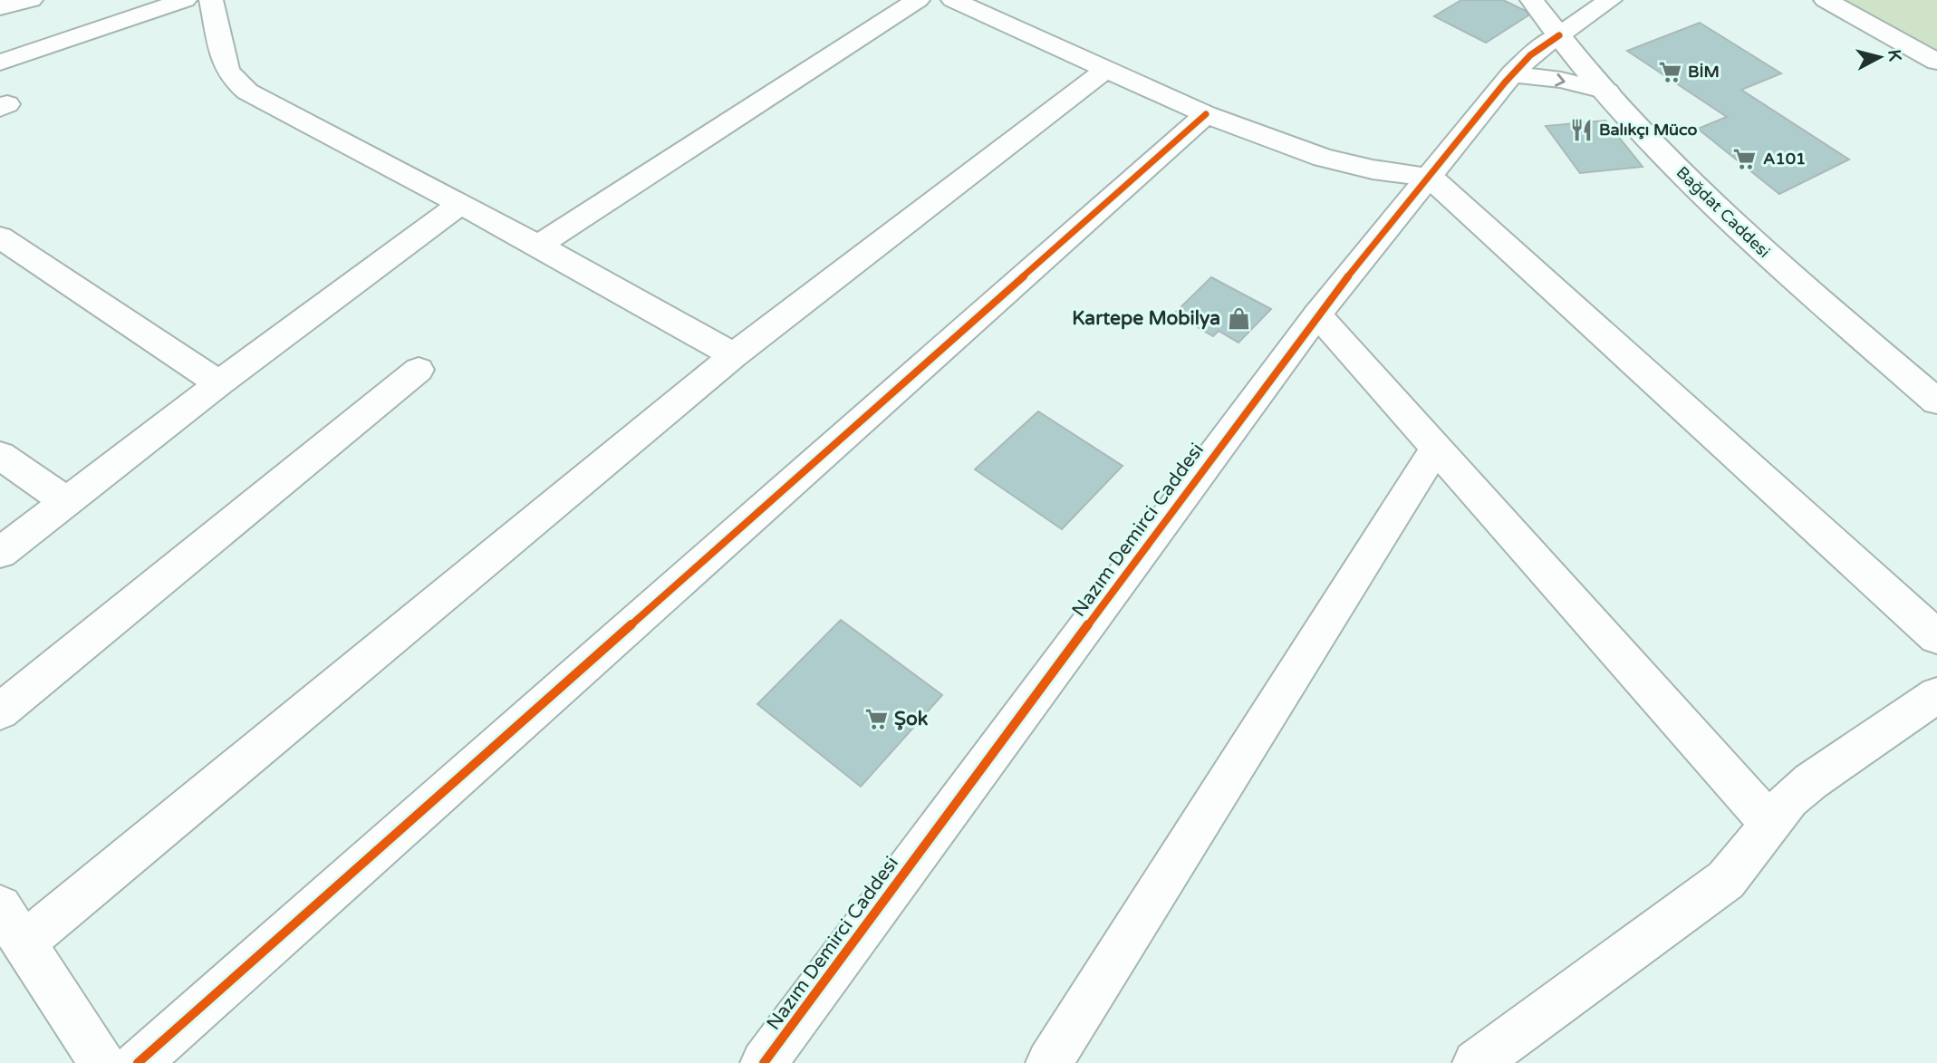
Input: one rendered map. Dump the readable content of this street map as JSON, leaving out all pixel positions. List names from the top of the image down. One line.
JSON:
{"streets":{"street":["Bağdat Caddesi","Nazım Demirci Caddesi"]},"crossings":[["Bağdat Caddesi","Nazım Demirci Caddesi"]],"places":{"supermarket":["BİM","A101","Şok"],"restaurant":["Balıkçı Müco"],"shop":["Kartepe Mobilya"]},"north":"right"}
